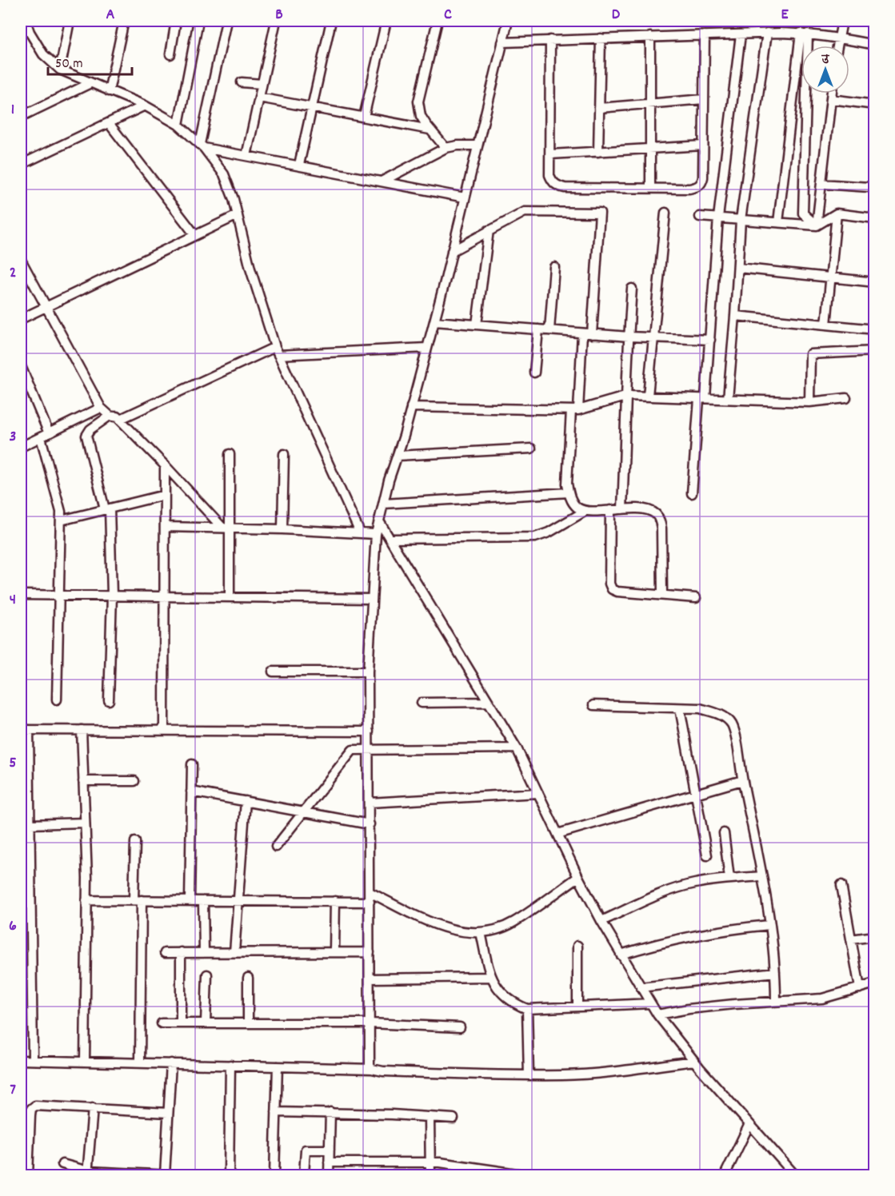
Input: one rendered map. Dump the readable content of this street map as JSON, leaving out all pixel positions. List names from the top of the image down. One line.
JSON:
{"scale_bar":"50 m","north":"top","grid":{"columns":["A","B","C","D","E"],"rows":["1","2","3","4","5","6","7"]}}
